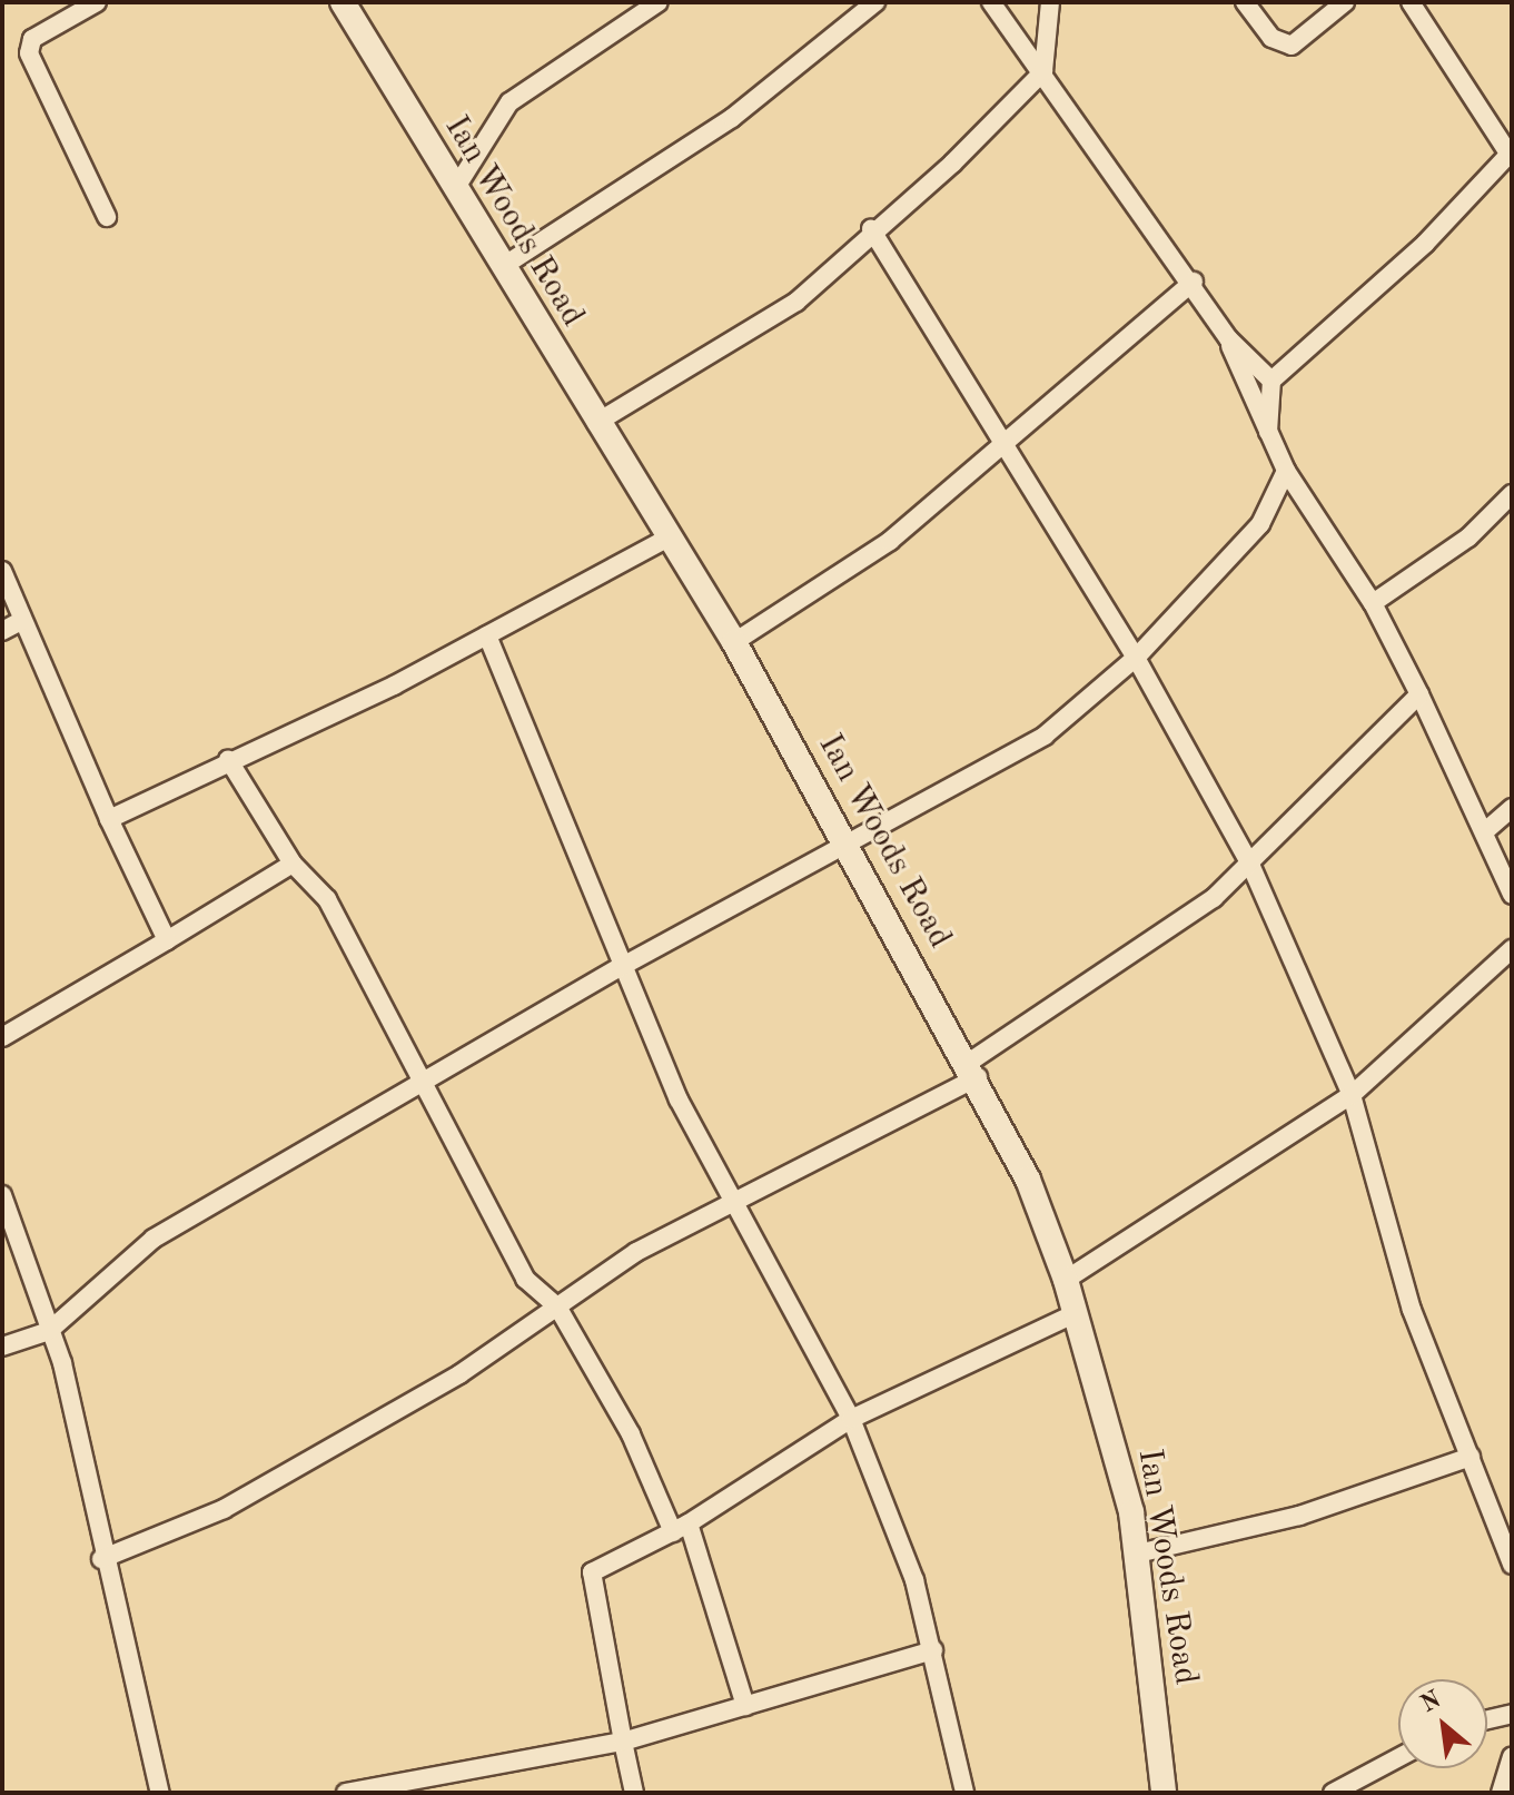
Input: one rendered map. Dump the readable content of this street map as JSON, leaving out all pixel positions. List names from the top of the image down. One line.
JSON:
{"streets":{"street":["Ian Woods Road"]},"north":"top left"}
